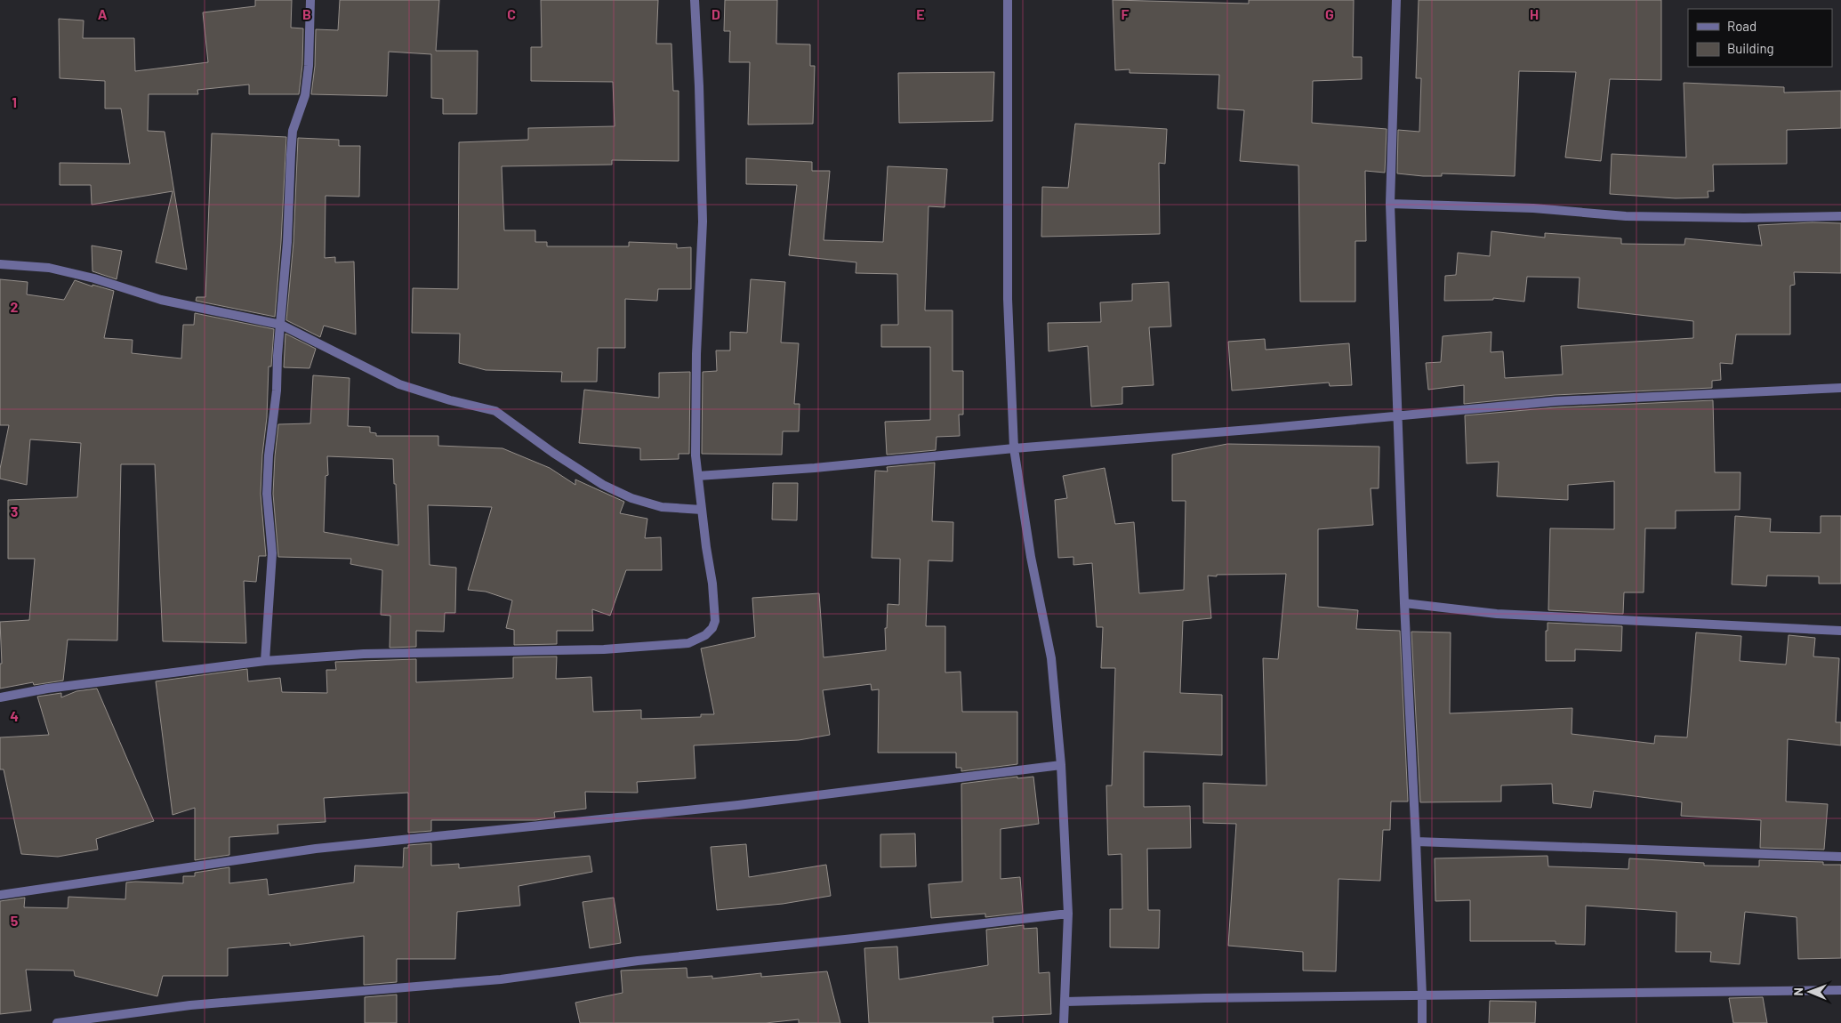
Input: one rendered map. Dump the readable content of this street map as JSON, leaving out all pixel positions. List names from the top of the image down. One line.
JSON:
{"legend":["Road","Building"],"north":"left","grid":{"columns":["A","B","C","D","E","F","G","H"],"rows":["1","2","3","4","5"]}}
